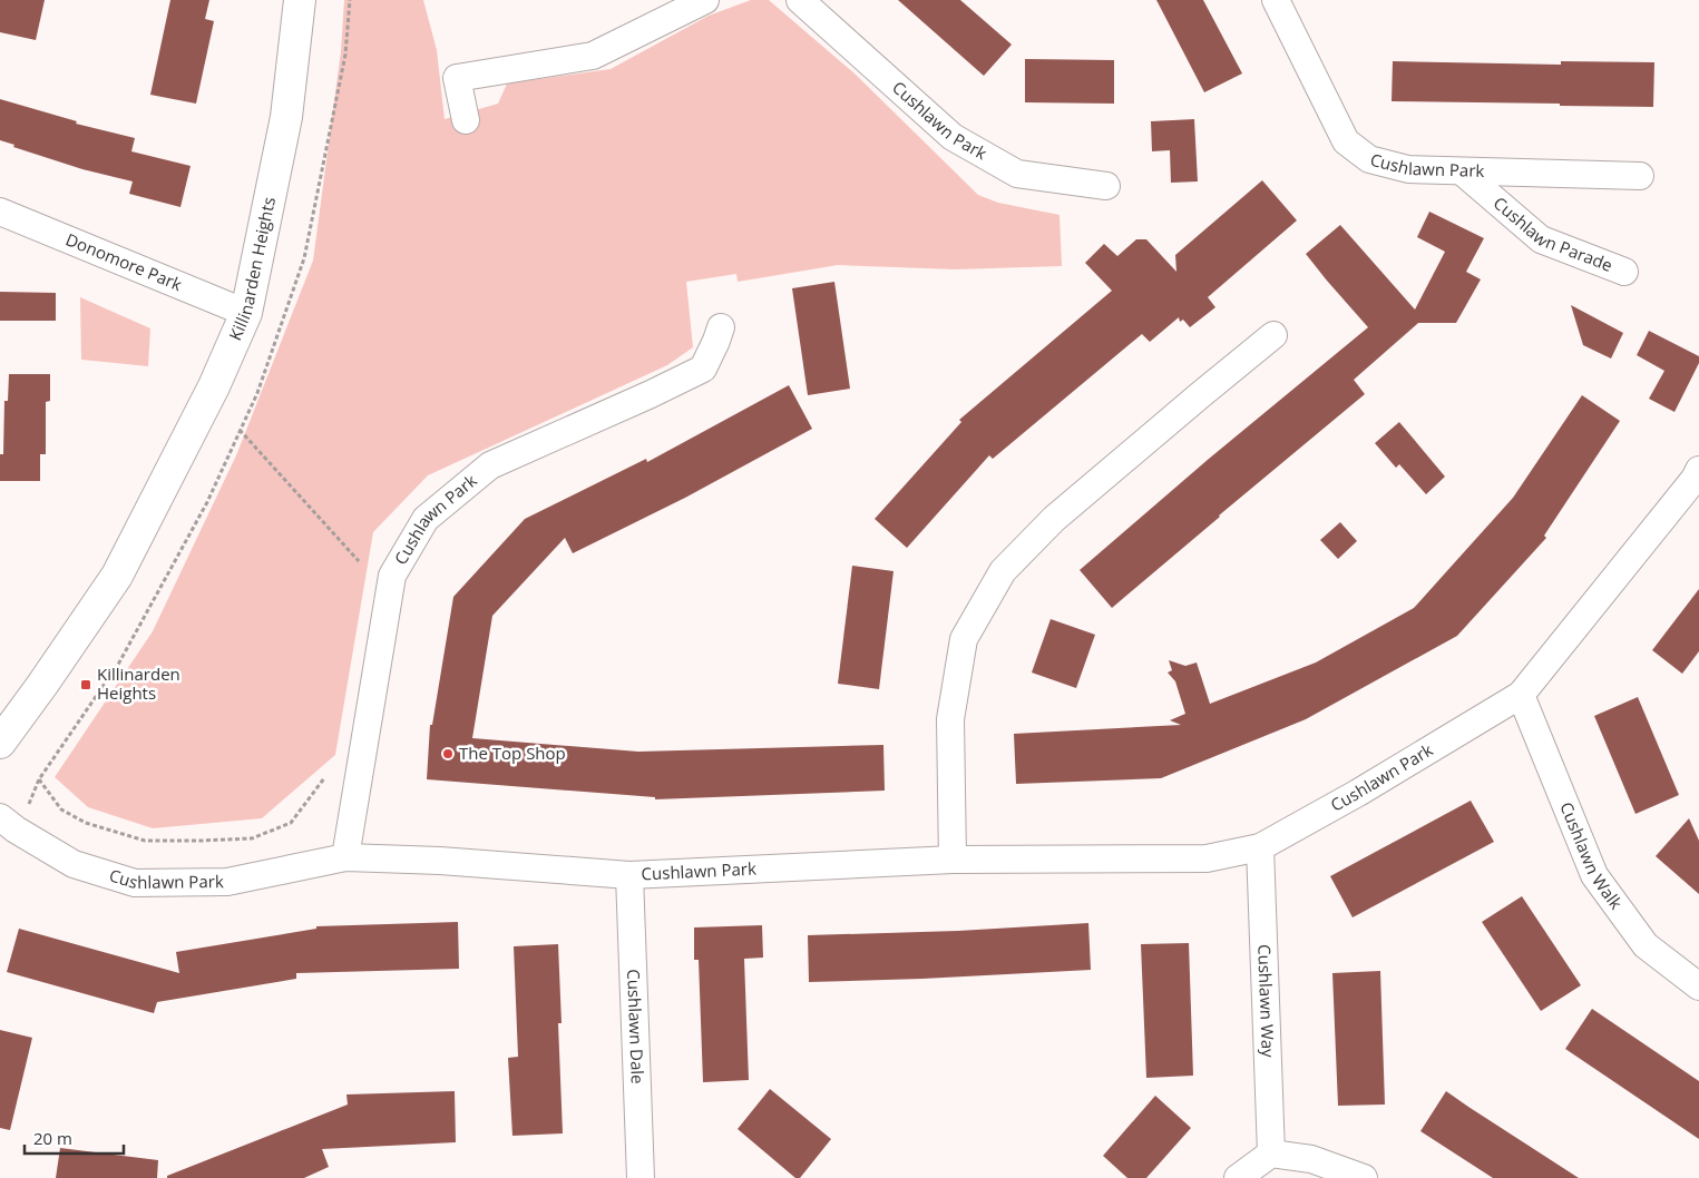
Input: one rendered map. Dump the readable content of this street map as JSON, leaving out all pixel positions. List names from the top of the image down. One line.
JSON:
{"streets":{"street":["Cushlawn Park","Cushlawn Parade","Donomore Park","Killinarden Heights","Cushlawn Walk","Cushlawn Way","Cushlawn Dale"]},"crossings":[["Cushlawn Park","Cushlawn Parade"],["Cushlawn Park","Cushlawn Walk"],["Cushlawn Park","Cushlawn Way"],["Cushlawn Park","Cushlawn Dale"],["Donomore Park","Killinarden Heights"]],"places":{"transit":["Killinarden Heights"],"other":["The Top Shop"]},"scale_bar":"20 m"}
